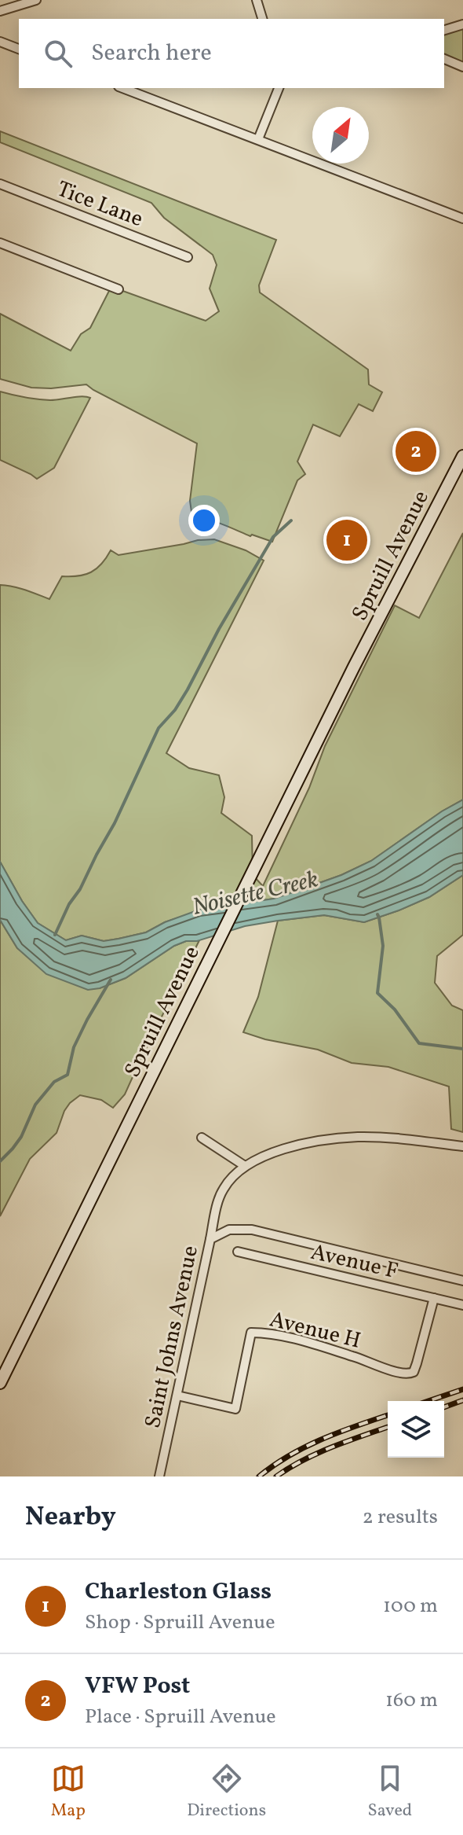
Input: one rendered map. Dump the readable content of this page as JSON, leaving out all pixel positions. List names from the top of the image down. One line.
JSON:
{"streets":{"street":["Tice Lane","Spruill Avenue","Avenue F","Avenue H","Saint Johns Avenue"]},"crossings":[["Avenue F","Avenue H"],["Avenue H","Saint Johns Avenue"]],"water":["Noisette Creek"],"north":"top right","page":{"search":"Search here","pins":["2","1"],"heading":["Nearby","2 results"],"list":[{"mark":"1","name":"Charleston Glass","note":"Shop · Spruill Avenue","value":"100 m"},{"mark":"2","name":"VFW Post","note":"Place · Spruill Avenue","value":"160 m"}],"nav":["Map","Directions","Saved"]}}
